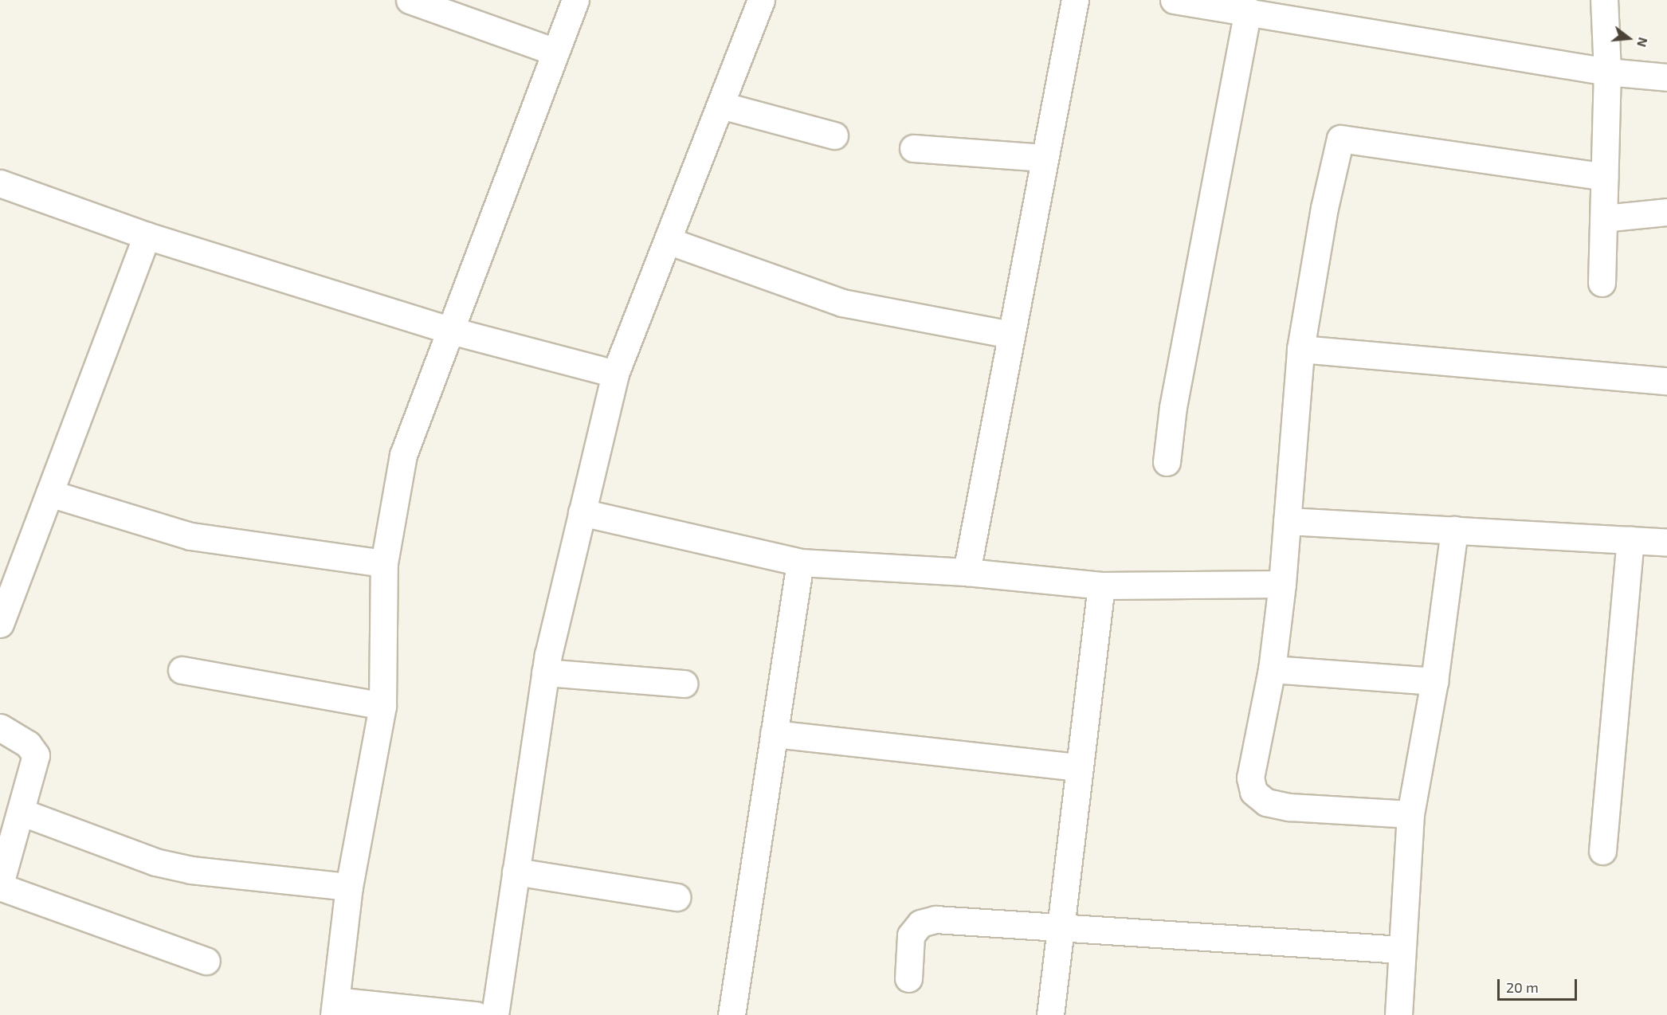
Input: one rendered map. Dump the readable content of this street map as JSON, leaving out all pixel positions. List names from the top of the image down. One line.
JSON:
{"scale_bar":"20 m","north":"right"}
